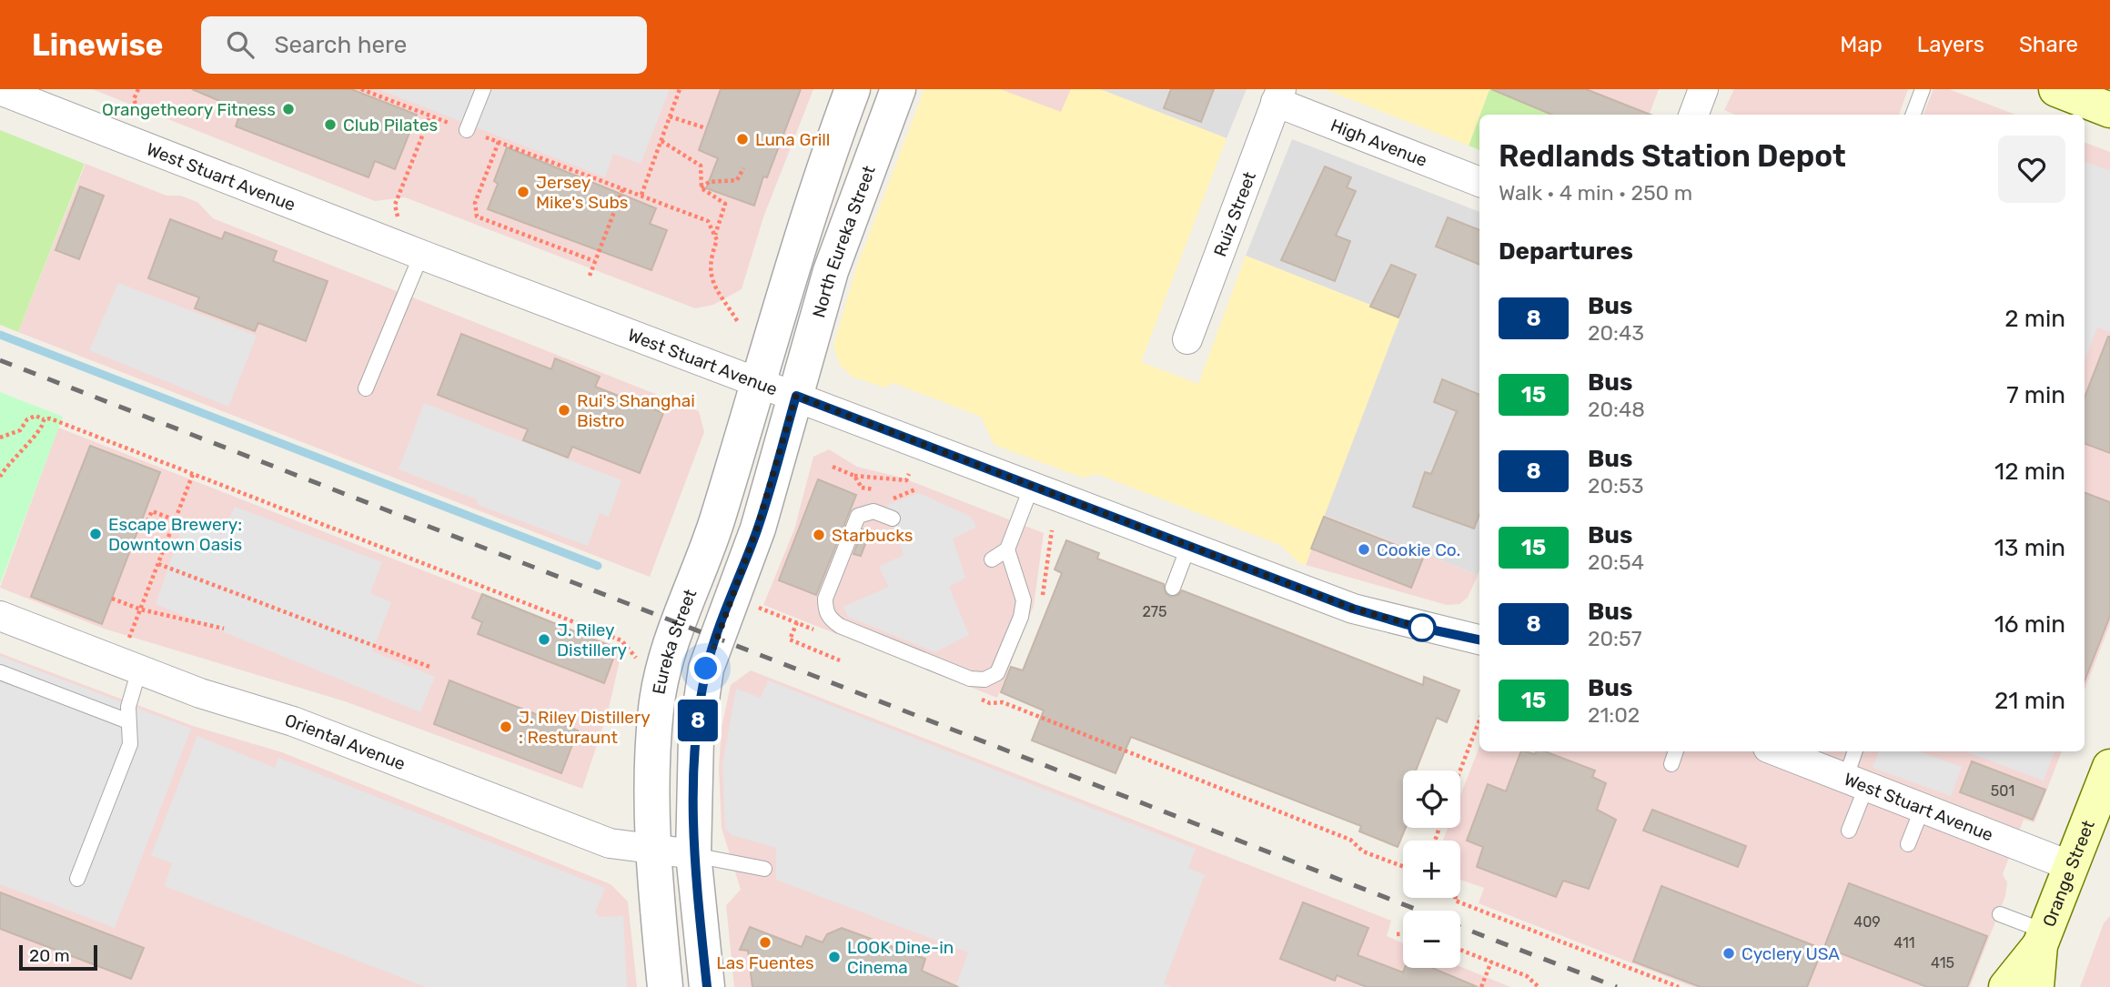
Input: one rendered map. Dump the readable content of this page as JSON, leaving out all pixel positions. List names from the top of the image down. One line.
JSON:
{"streets":{"main road":["Orange Street"],"street":["High Avenue","West Stuart Avenue","Ruiz Street","North Eureka Street","Eureka Street","Oriental Avenue"]},"crossings":[["High Avenue","Ruiz Street"],["West Stuart Avenue","North Eureka Street"],["West Stuart Avenue","Eureka Street"],["West Stuart Avenue","Orange Street"],["Eureka Street","Oriental Avenue"]],"places":["Orangetheory Fitness","Club Pilates","Luna Grill","Jersey Mike's Subs","Rui's Shanghai Bistro","Escape Brewery: Downtown Oasis","Starbucks","Cookie Co.","J. Riley Distillery","J. Riley Distillery : Resturaunt","Las Fuentes","Cyclery USA","LOOK Dine-in Cinema"],"lines":["bus line 8"],"house_numbers":["275","501","409","411","415"],"scale_bar":"20 m","page":{"header":"Linewise","search":"Search here","nav":["Map","Layers","Share"],"on_map":"8","heading":[["Redlands Station Depot","Walk · 4 min · 250 m"],"Departures"],"list":[{"mark":"8","name":"Bus","note":"20:43","value":"2 min"},{"mark":"15","name":"Bus","note":"20:48","value":"7 min"},{"mark":"8","name":"Bus","note":"20:53","value":"12 min"},{"mark":"15","name":"Bus","note":"20:54","value":"13 min"},{"mark":"8","name":"Bus","note":"20:57","value":"16 min"},{"mark":"15","name":"Bus","note":"21:02","value":"21 min"}],"map_buttons":["+","−"],"scale":"20 m"}}
